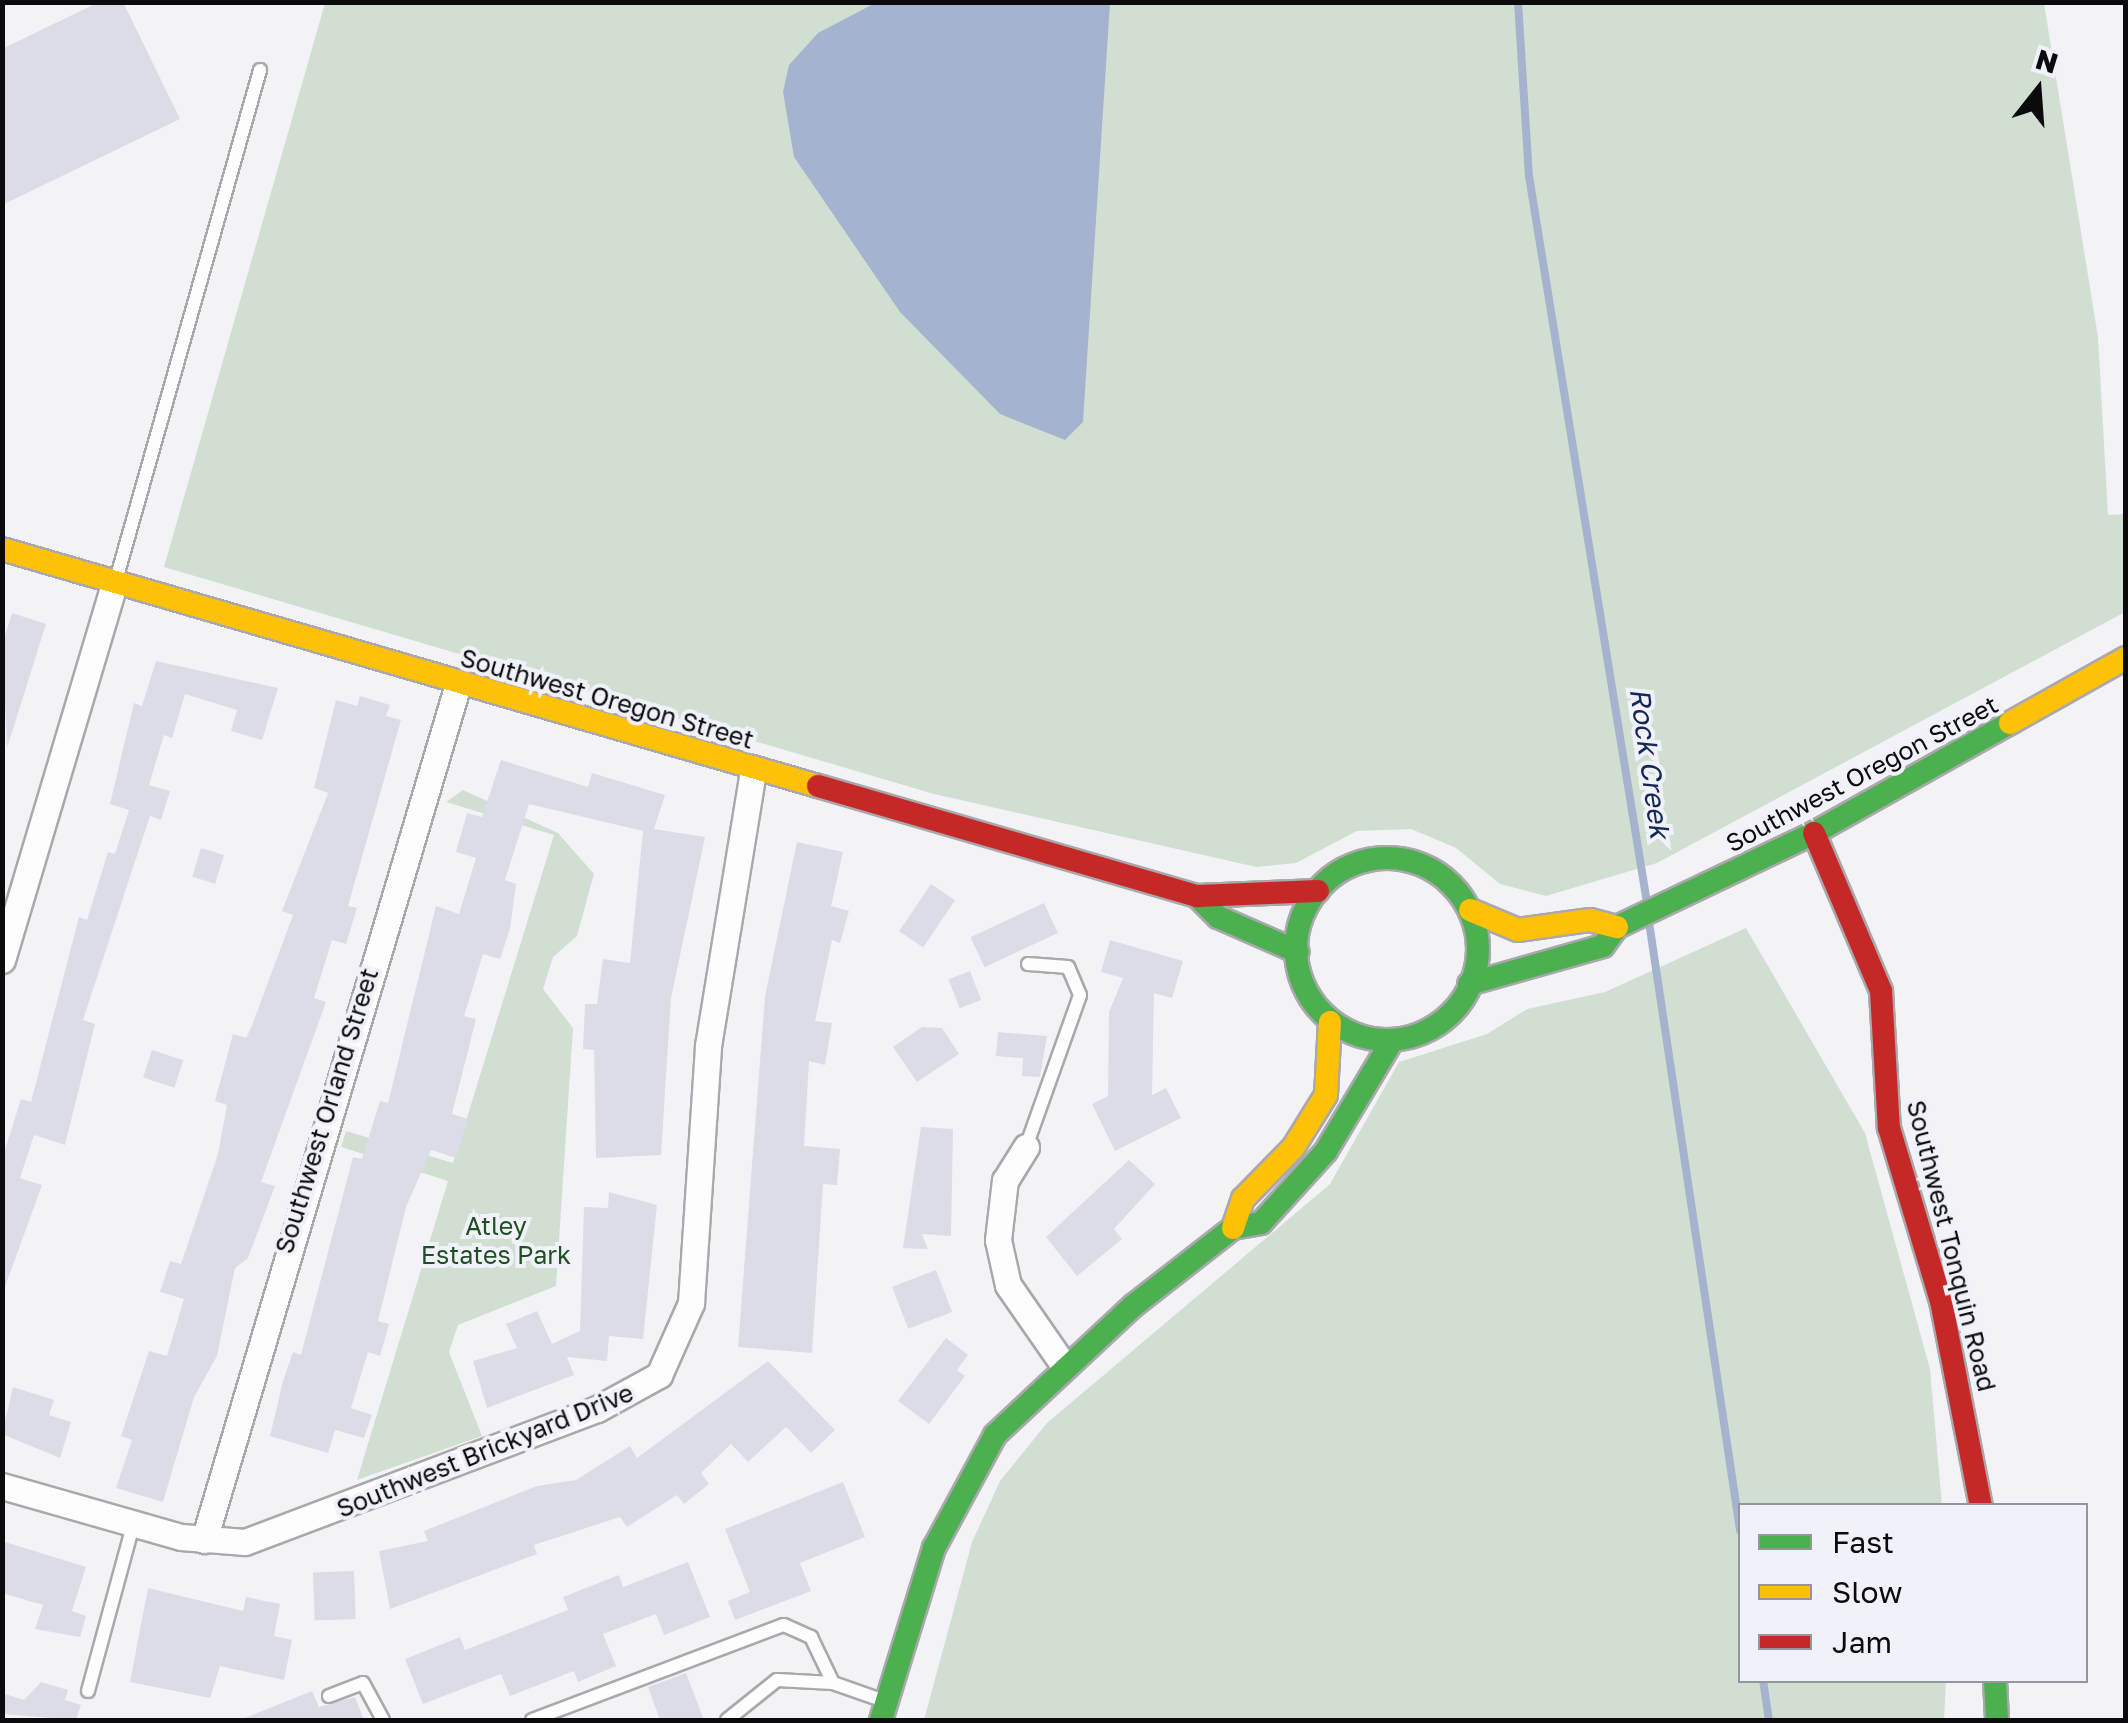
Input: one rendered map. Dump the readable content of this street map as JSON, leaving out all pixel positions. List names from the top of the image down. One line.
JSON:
{"streets":{"main road":["Southwest Oregon Street","Southwest Tonquin Road"],"street":["Southwest Orland Street","Southwest Brickyard Drive"]},"crossings":[["Southwest Oregon Street","Southwest Orland Street"],["Southwest Oregon Street","Southwest Tonquin Road"],["Southwest Oregon Street","Southwest Brickyard Drive"],["Southwest Orland Street","Southwest Brickyard Drive"]],"water":["Rock Creek"],"parks":["Atley Estates Park"],"legend":["Fast","Slow","Jam"],"north":"top"}
